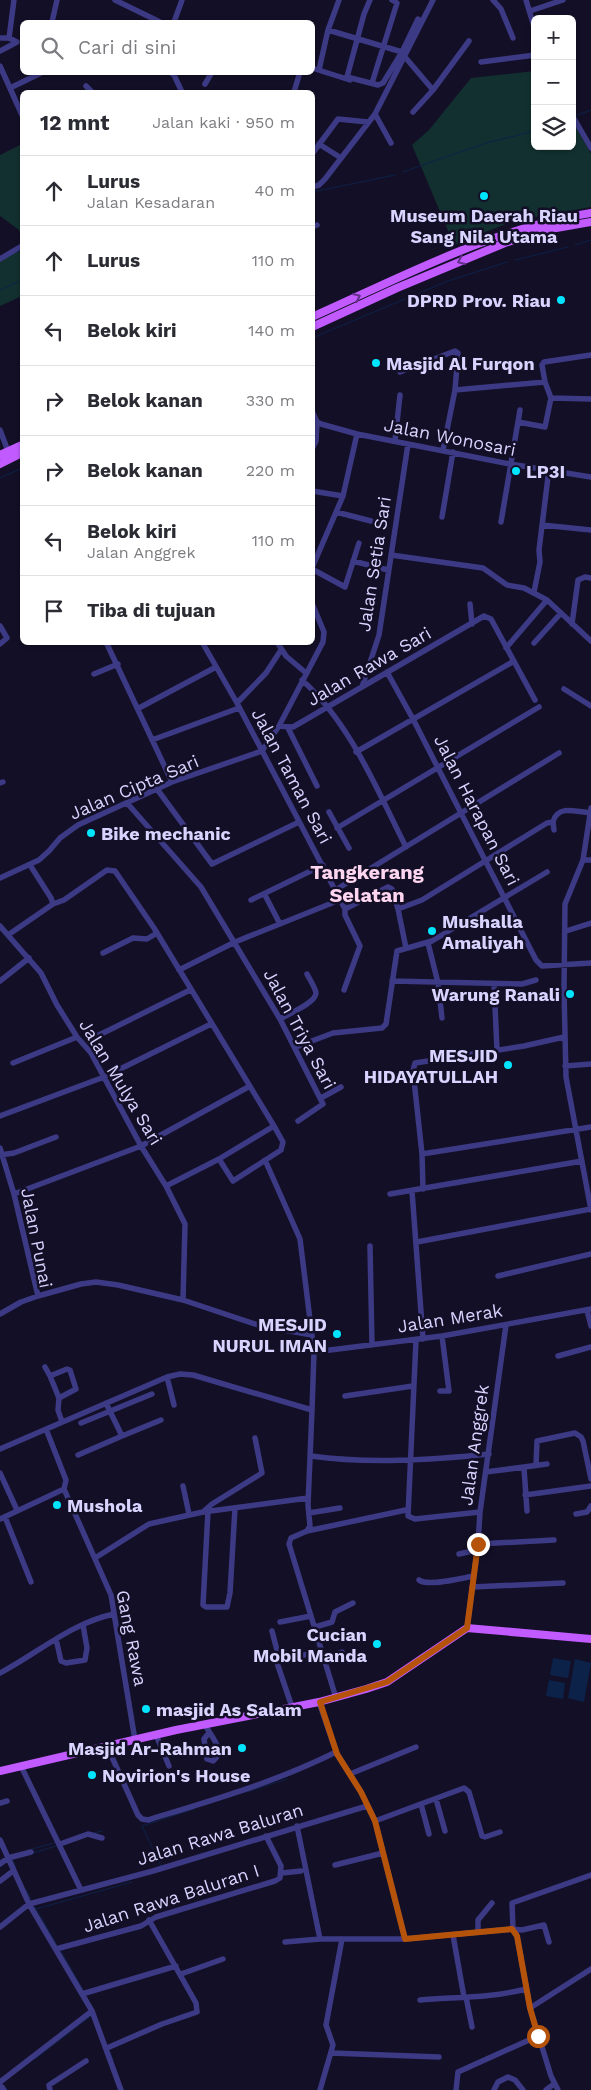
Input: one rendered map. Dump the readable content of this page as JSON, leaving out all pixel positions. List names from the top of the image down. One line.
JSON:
{"streets":{"street":["Jalan Wonosari","Jalan Setia Sari","Jalan Rawa Sari","Jalan Taman Sari","Jalan Cipta Sari","Jalan Harapan Sari","Jalan Triya Sari","Jalan Mulya Sari","Jalan Punai","Jalan Merak","Jalan Anggrek","Gang Rawa","Jalan Rawa Baluran","Jalan Rawa Baluran I"]},"crossings":[["Jalan Wonosari","Jalan Setia Sari"],["Jalan Setia Sari","Jalan Rawa Sari"],["Jalan Rawa Sari","Jalan Harapan Sari"],["Jalan Taman Sari","Jalan Cipta Sari"],["Jalan Cipta Sari","Jalan Triya Sari"],["Jalan Merak","Jalan Anggrek"],["Jalan Rawa Baluran","Jalan Rawa Baluran I"]],"districts":["Tangkerang Selatan"],"places":["Museum Daerah Riau Sang Nila Utama","DPRD Prov. Riau","Masjid Al Furqon","LP3I","Bike mechanic","Mushalla Amaliyah","Warung Ranali","MESJID HIDAYATULLAH","MESJID NURUL IMAN","Mushola","Cucian Mobil Manda","masjid As Salam","Masjid Ar-Rahman","Novirion's House"],"page":{"map_buttons":["+","−"],"search":"Cari di sini","heading":["12 mnt","Jalan kaki · 950 m"],"list":[["Lurus","Jalan Kesadaran","40 m"],["Lurus","110 m"],["Belok kiri","140 m"],["Belok kanan","330 m"],["Belok kanan","220 m"],["Belok kiri","Jalan Anggrek","110 m"],"Tiba di tujuan"]}}
